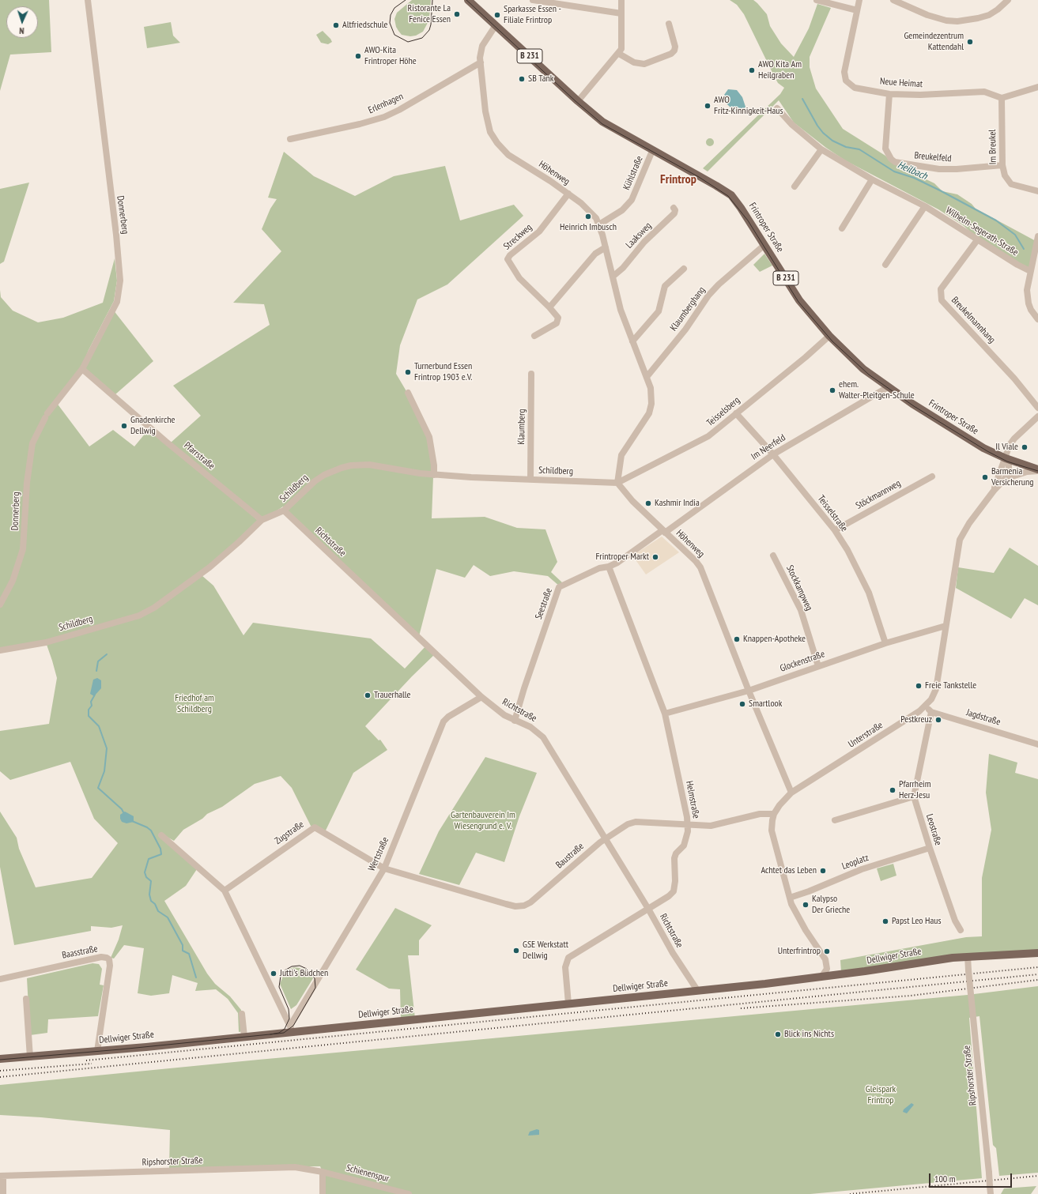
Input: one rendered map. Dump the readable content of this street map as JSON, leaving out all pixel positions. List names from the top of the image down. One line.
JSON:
{"streets":{"main road":["B 231","Frintroper Straße","Dellwiger Straße"],"street":["Neue Heimat","Erlenhagen","Im Breukel","Breukelfeld","Höhenweg","Kühlstraße","Donnerberg","Wilhelm-Segerath-Straße","Laaksweg","Streckweg","Klaumberghang","Breukelmannhang","Teisselsberg","Klaumberg","Im Neerfeld","Pfarrstraße","Schildberg","Stöckmannweg","Teisselstraße","Richtstraße","Stockkampweg","Seestraße","Glockenstraße","Jagdstraße","Unterstraße","Helmstraße","Leostraße","Zugstraße","Wertstraße","Baustraße","Leoplatz","Baasstraße","Ripshorster Straße","Schienenspur"]},"crossings":[["Neue Heimat","Im Breukel"],["Neue Heimat","Breukelfeld"],["Erlenhagen","Höhenweg"],["Im Breukel","Breukelfeld"],["Höhenweg","Kühlstraße"],["Höhenweg","Frintroper Straße"],["Höhenweg","Laaksweg"],["Höhenweg","Streckweg"],["Höhenweg","Klaumberghang"],["Höhenweg","Teisselsberg"],["Höhenweg","Im Neerfeld"],["Höhenweg","Schildberg"],["Höhenweg","Seestraße"],["Höhenweg","Glockenstraße"],["Höhenweg","Unterstraße"],["Kühlstraße","Frintroper Straße"],["Donnerberg","Pfarrstraße"],["Frintroper Straße","Klaumberghang"],["Frintroper Straße","Teisselsberg"],["Frintroper Straße","Im Neerfeld"],["Frintroper Straße","Unterstraße"],["Wilhelm-Segerath-Straße","Breukelmannhang"],["Teisselsberg","Schildberg"],["Teisselsberg","Teisselstraße"],["Klaumberg","Schildberg"],["Im Neerfeld","Teisselstraße"],["Im Neerfeld","Seestraße"],["Pfarrstraße","Schildberg"],["Schildberg","Richtstraße"],["Stöckmannweg","Teisselstraße"],["Teisselstraße","Glockenstraße"],["Richtstraße","Seestraße"],["Richtstraße","Helmstraße"],["Richtstraße","Wertstraße"],["Richtstraße","Baustraße"],["Richtstraße","Dellwiger Straße"],["Stockkampweg","Glockenstraße"],["Seestraße","Helmstraße"],["Glockenstraße","Unterstraße"],["Glockenstraße","Helmstraße"],["Jagdstraße","Unterstraße"],["Jagdstraße","Leostraße"],["Unterstraße","Baustraße"],["Unterstraße","Leoplatz"],["Unterstraße","Dellwiger Straße"],["Helmstraße","Baustraße"],["Helmstraße","Dellwiger Straße"],["Leostraße","Leoplatz"],["Zugstraße","Wertstraße"],["Zugstraße","Baustraße"],["Wertstraße","Baustraße"],["Wertstraße","Dellwiger Straße"],["Baasstraße","Dellwiger Straße"],["Dellwiger Straße","Ripshorster Straße"],["Ripshorster Straße","Schienenspur"]],"districts":["Frintrop"],"water":["Heilbach"],"parks":["Friedhof am Schildberg","Gartenbauverein Im Wiesengrund e. V.","Gleispark Frintrop"],"places":["Ristorante La Fenice Essen","Sparkasse Essen - Filiale Frintrop","Altfriedschule","Gemeindezentrum Kattendahl","AWO-Kita Frintroper Höhe","AWO Kita Am Heilgraben","SB Tank","AWO Fritz-Kinnigkeit-Haus","Heinrich Imbusch","Turnerbund Essen Frintrop 1903 e.V.","ehem. Walter-Pleitgen-Schule","Gnadenkirche Dellwig","Il Viale","Barmenia Versicherung","Kashmir India","Frintroper Markt","Knappen-Apotheke","Freie Tankstelle","Trauerhalle","Smartlook","Pestkreuz","Pfarrheim Herz-Jesu","Achtet das Leben","Kalypso Der Grieche","Papst Leo Haus","GSE Werkstatt Dellwig","Unterfrintrop","Jutti's Büdchen","Blick ins Nichts"],"scale_bar":"100 m","north":"bottom"}
